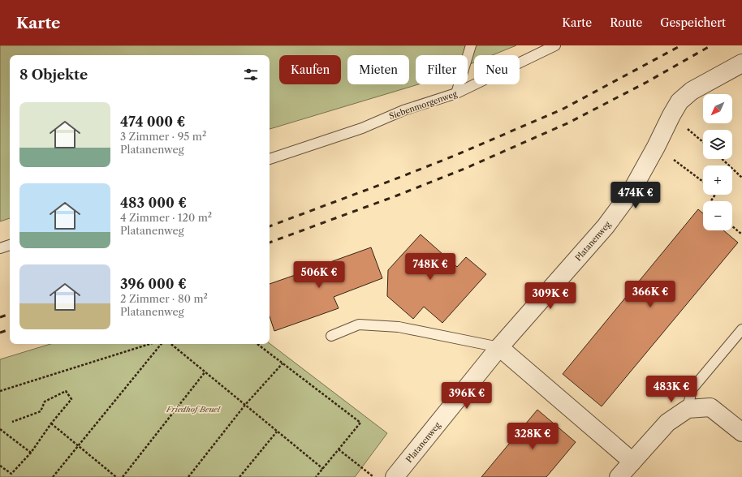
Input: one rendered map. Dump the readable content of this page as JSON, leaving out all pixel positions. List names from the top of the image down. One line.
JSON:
{"streets":{"street":["Platanenweg"],"lane":["Siebenmorgenweg"]},"parks":["Friedhof Beuel"],"north":"bottom left","page":{"header":"Karte","nav":["Karte","Route","Gespeichert"],"chip":["Kaufen","Mieten","Filter","Neu"],"heading":"8 Objekte","map_buttons":["+","−"],"list":[{"name":"474 000 €","note":"3 Zimmer · 95 m² · Platanenweg"},{"name":"483 000 €","note":"4 Zimmer · 120 m² · Platanenweg"},{"name":"396 000 €","note":"2 Zimmer · 80 m² · Platanenweg"}],"price":["474K €","748K €","506K €","366K €","309K €","483K €","396K €","328K €"]}}
